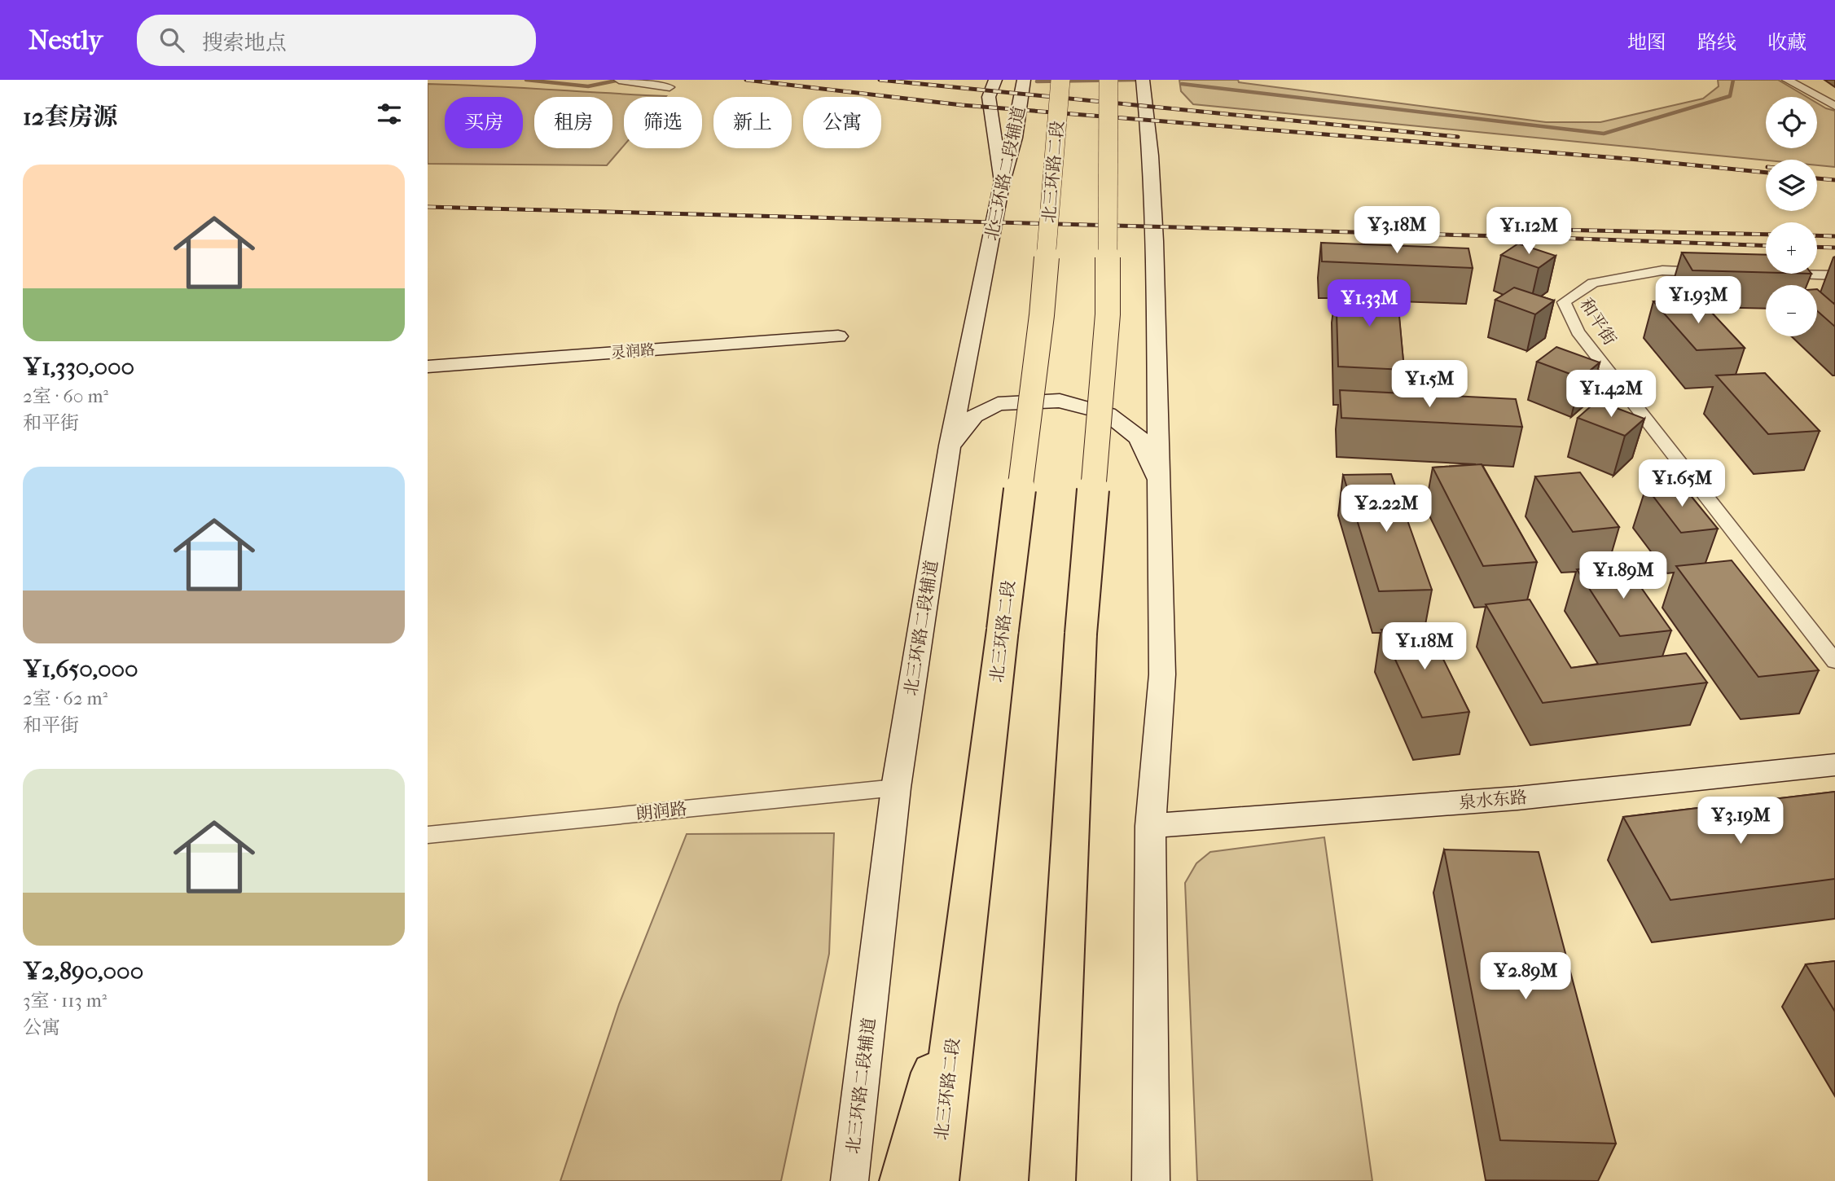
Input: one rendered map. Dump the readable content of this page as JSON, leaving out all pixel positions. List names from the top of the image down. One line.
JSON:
{"streets":{"highway":["北三环路二段"],"main road":["北三环路二段辅道","灵润路","泉水东路"],"street":["和平街","朗润路"]},"crossings":[["北三环路二段辅道","朗润路"]],"page":{"header":"Nestly","search":"搜索地点","nav":["地图","路线","收藏"],"heading":"12套房源","map_buttons":["+","−"],"chip":["买房","租房","筛选","新上","公寓"],"list":[{"name":"¥1,330,000","note":"2室 · 60 m² · 和平街"},{"name":"¥1,650,000","note":"2室 · 62 m² · 和平街"},{"name":"¥2,890,000","note":"3室 · 113 m² · 公寓"}],"price":["¥3.18M","¥1.12M","¥1.93M","¥1.33M","¥1.5M","¥1.42M","¥1.65M","¥2.22M","¥1.89M","¥1.18M","¥3.19M","¥2.89M"]}}
